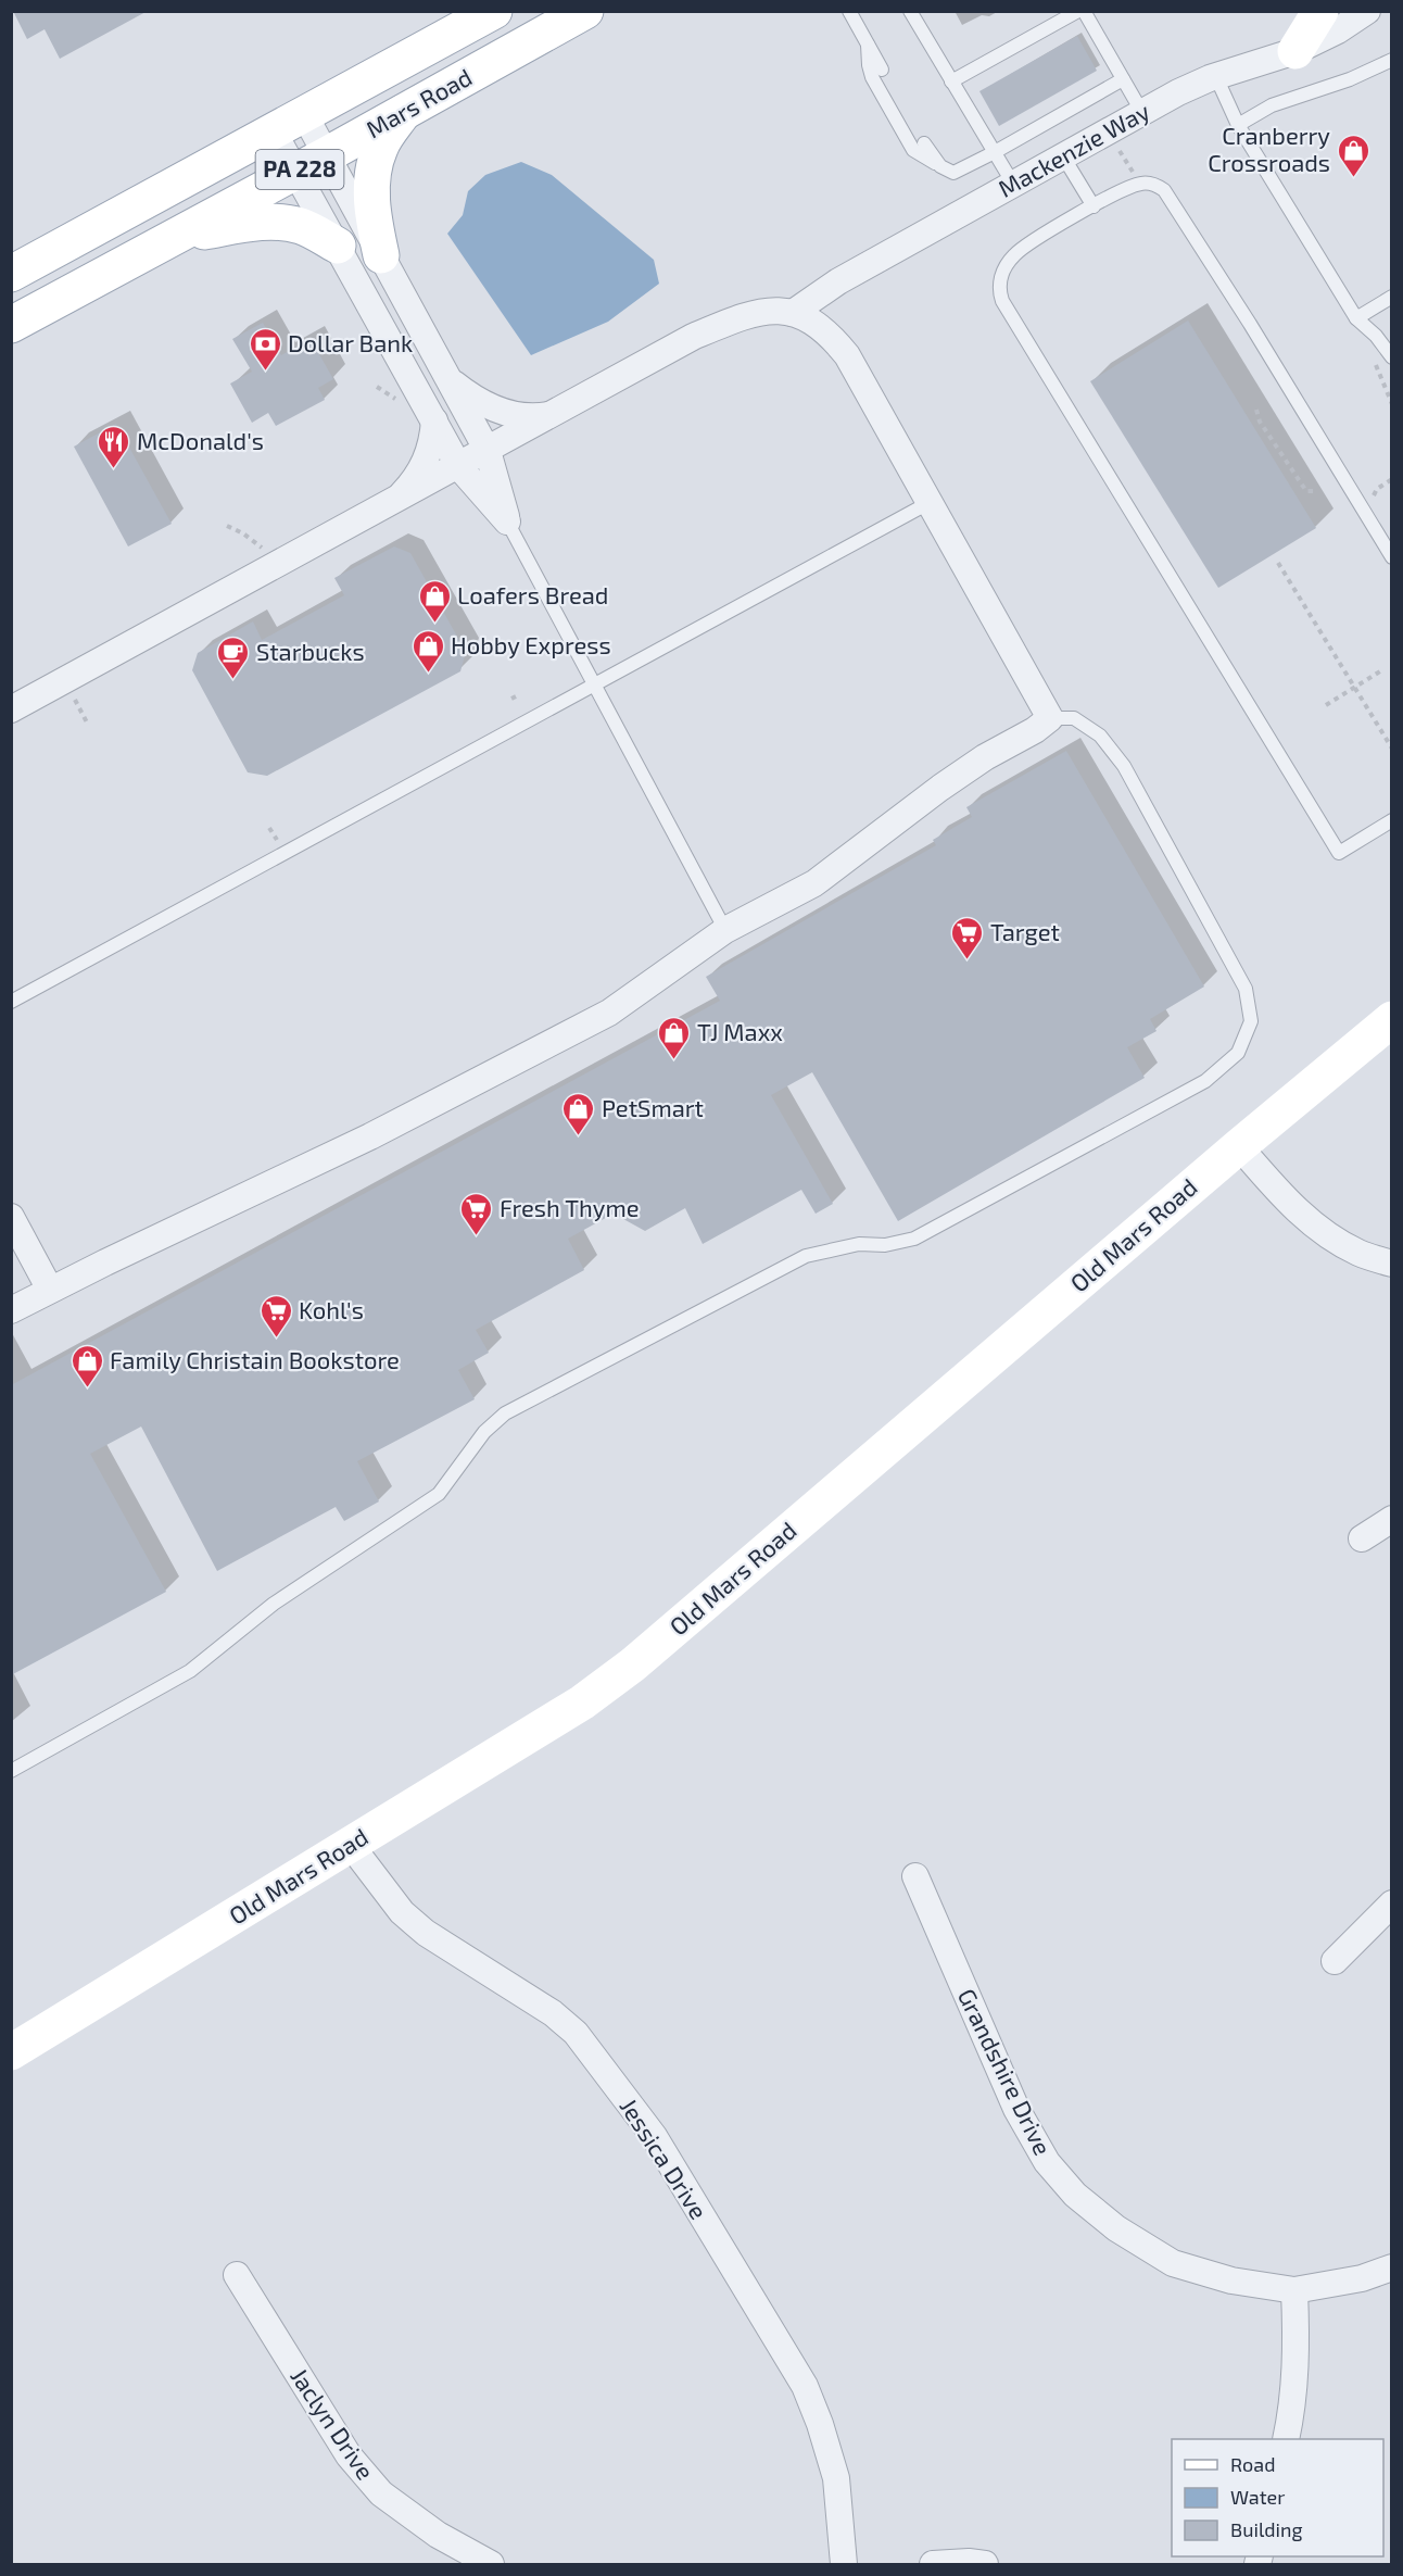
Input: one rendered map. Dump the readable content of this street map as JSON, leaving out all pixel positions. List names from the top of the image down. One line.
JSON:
{"streets":{"street":["Mars Road","Mackenzie Way","PA 228","Old Mars Road","Grandshire Drive","Jessica Drive","Jaclyn Drive"]},"crossings":[["Old Mars Road","Jessica Drive"]],"places":{"shop":["Cranberry Crossroads","Loafers Bread","Hobby Express","TJ Maxx","PetSmart","Family Christain Bookstore"],"bank":["Dollar Bank"],"restaurant":["McDonald's"],"cafe":["Starbucks"],"supermarket":["Target","Fresh Thyme","Kohl's"]},"legend":["Road","Water","Building"]}
